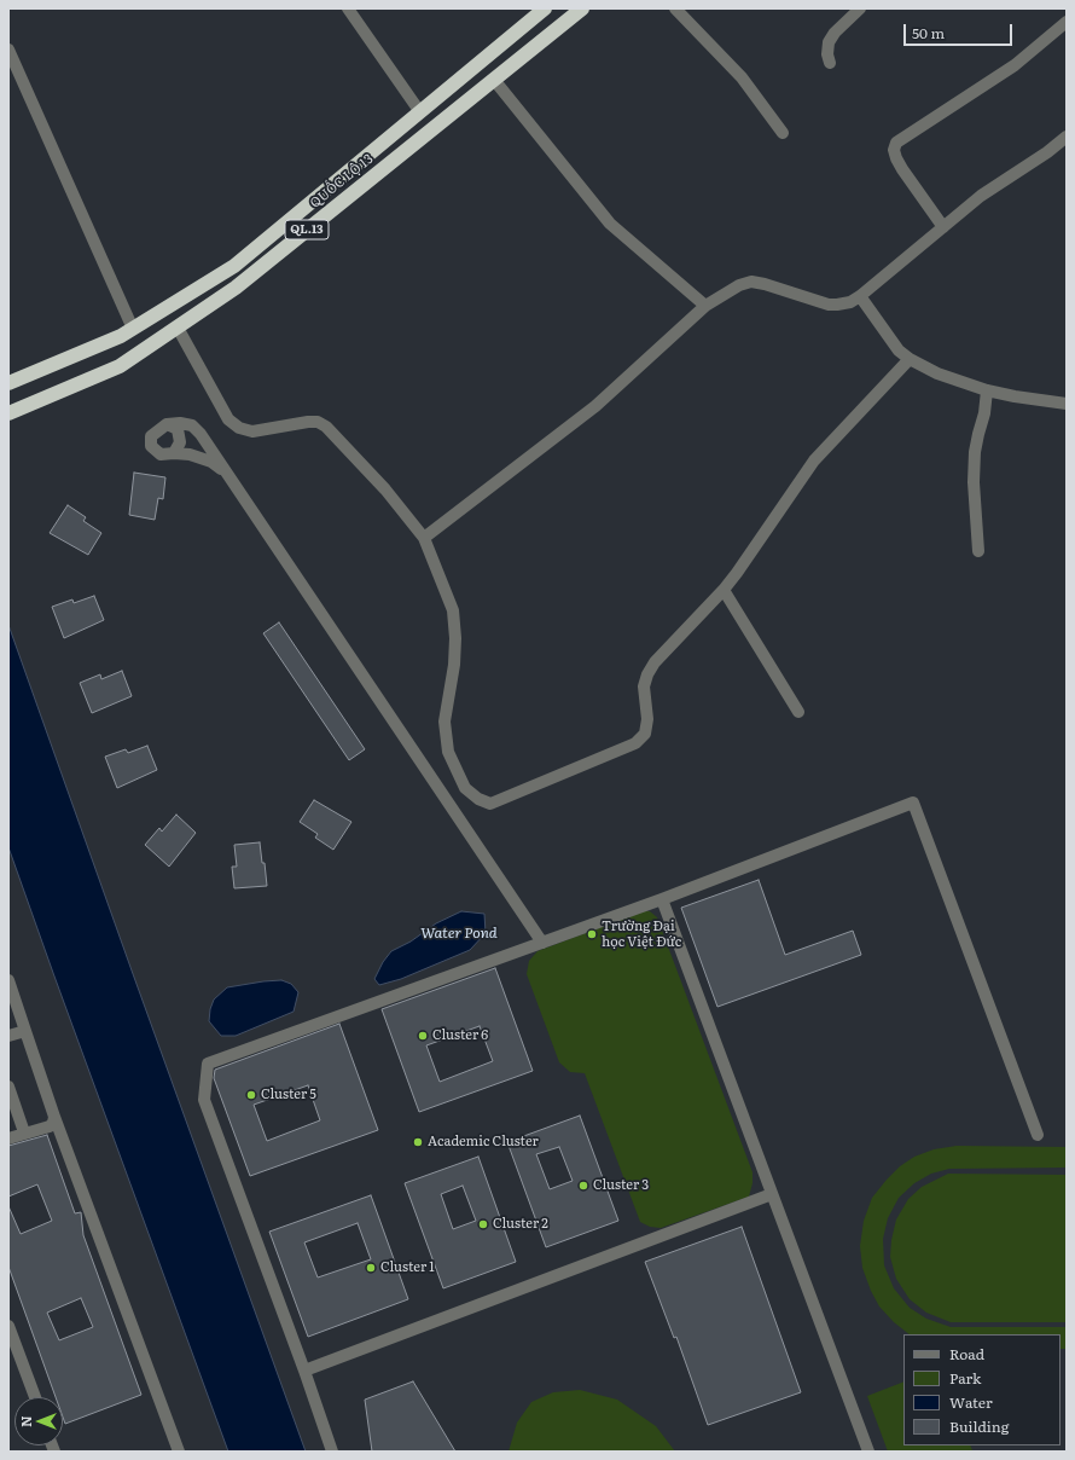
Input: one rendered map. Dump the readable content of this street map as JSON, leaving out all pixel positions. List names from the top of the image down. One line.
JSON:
{"streets":{"highway":["QUỐC LỘ 13","QL.13"]},"water":["Water Pond"],"places":["Trường Đại học Việt Đức","Cluster 6","Cluster 5","Academic Cluster","Cluster 3","Cluster 2","Cluster 1"],"legend":["Road","Park","Water","Building"],"scale_bar":"50 m","north":"left"}
